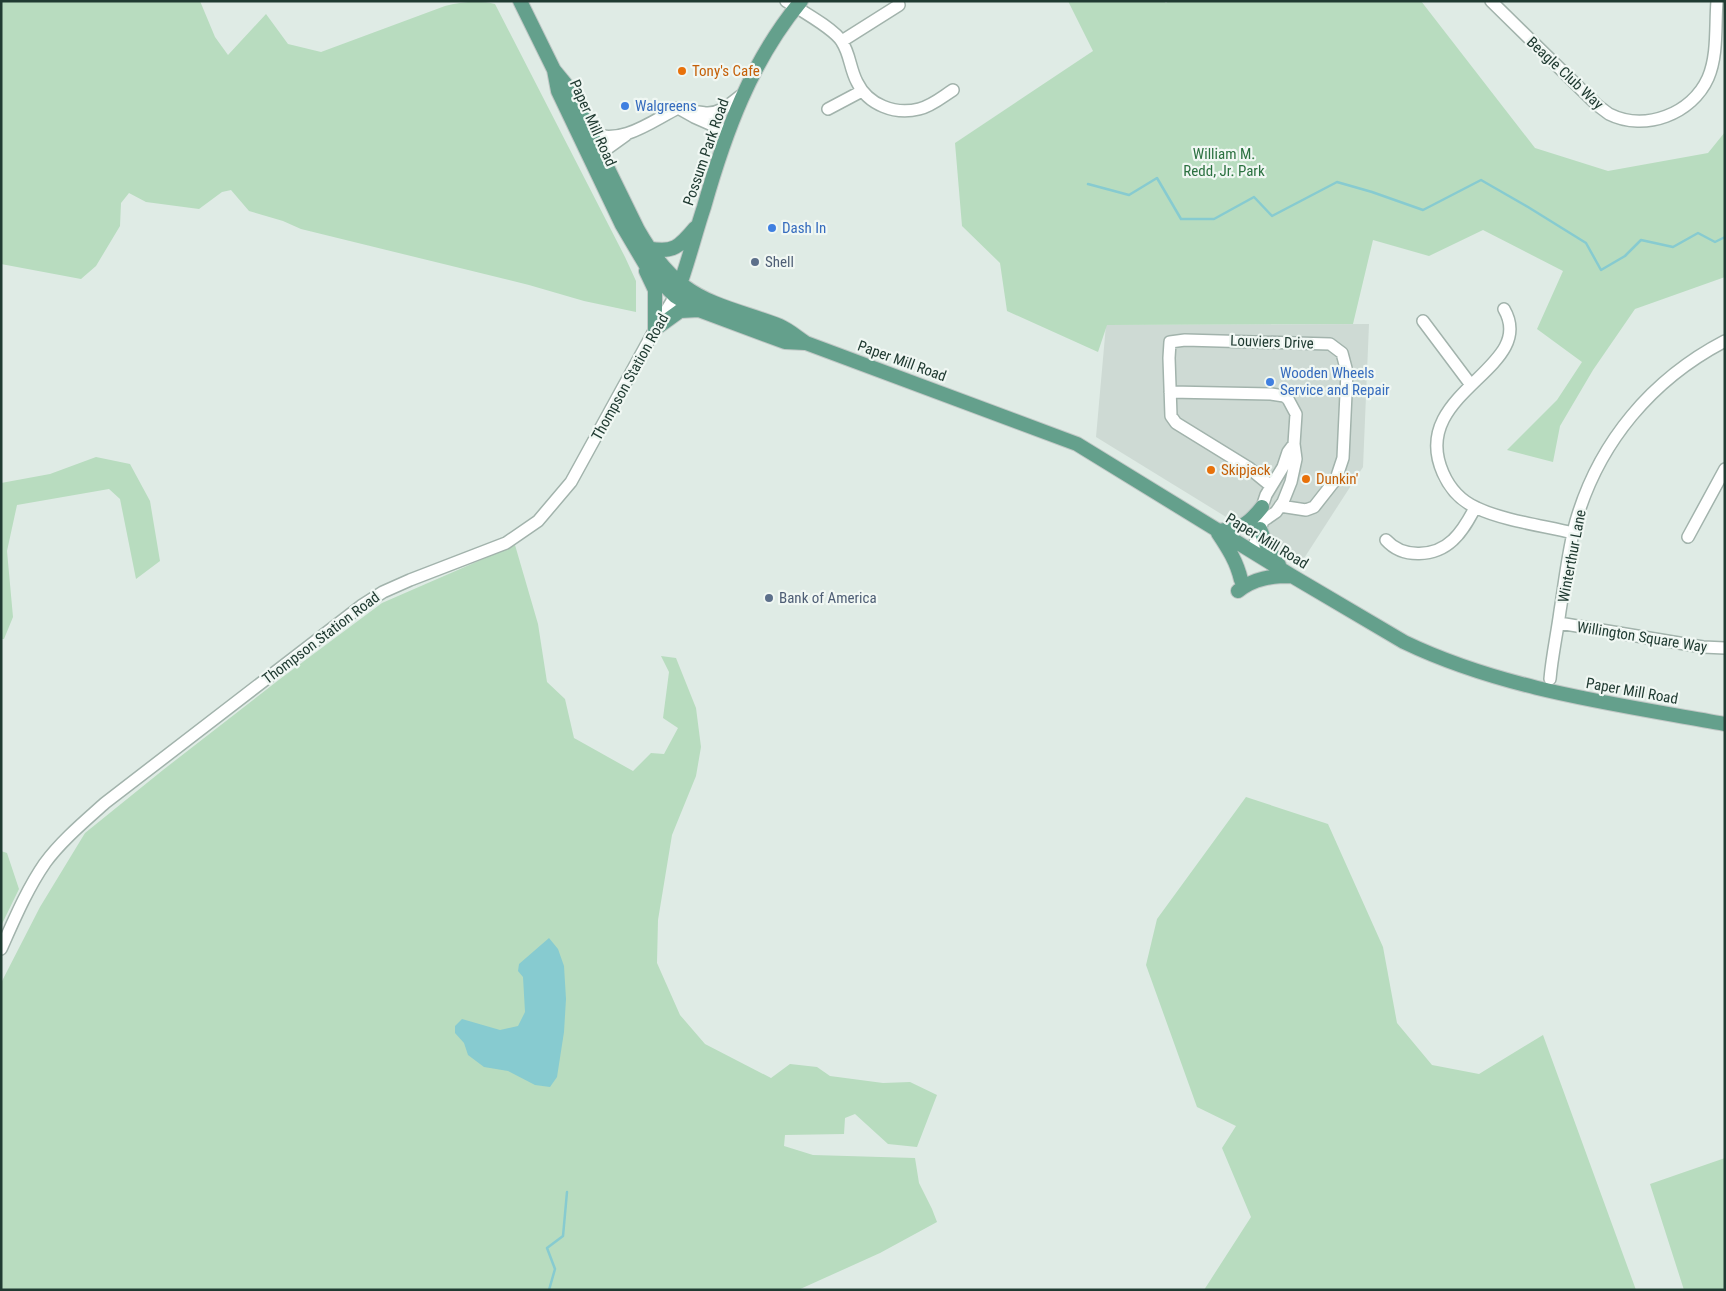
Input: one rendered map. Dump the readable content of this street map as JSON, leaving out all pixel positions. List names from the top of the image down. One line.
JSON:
{"streets":{"main road":["Paper Mill Road","Possum Park Road"],"street":["Beagle Club Way","Louviers Drive","Thompson Station Road","Winterthur Lane","Willington Square Way"]},"crossings":[["Paper Mill Road","Possum Park Road"],["Paper Mill Road","Thompson Station Road"],["Possum Park Road","Thompson Station Road"],["Winterthur Lane","Willington Square Way"]],"parks":["William M. Redd, Jr. Park"],"places":["Tony's Cafe","Walgreens","Dash In","Shell","Wooden Wheels Service and Repair","Skipjack","Dunkin'","Bank of America"]}
